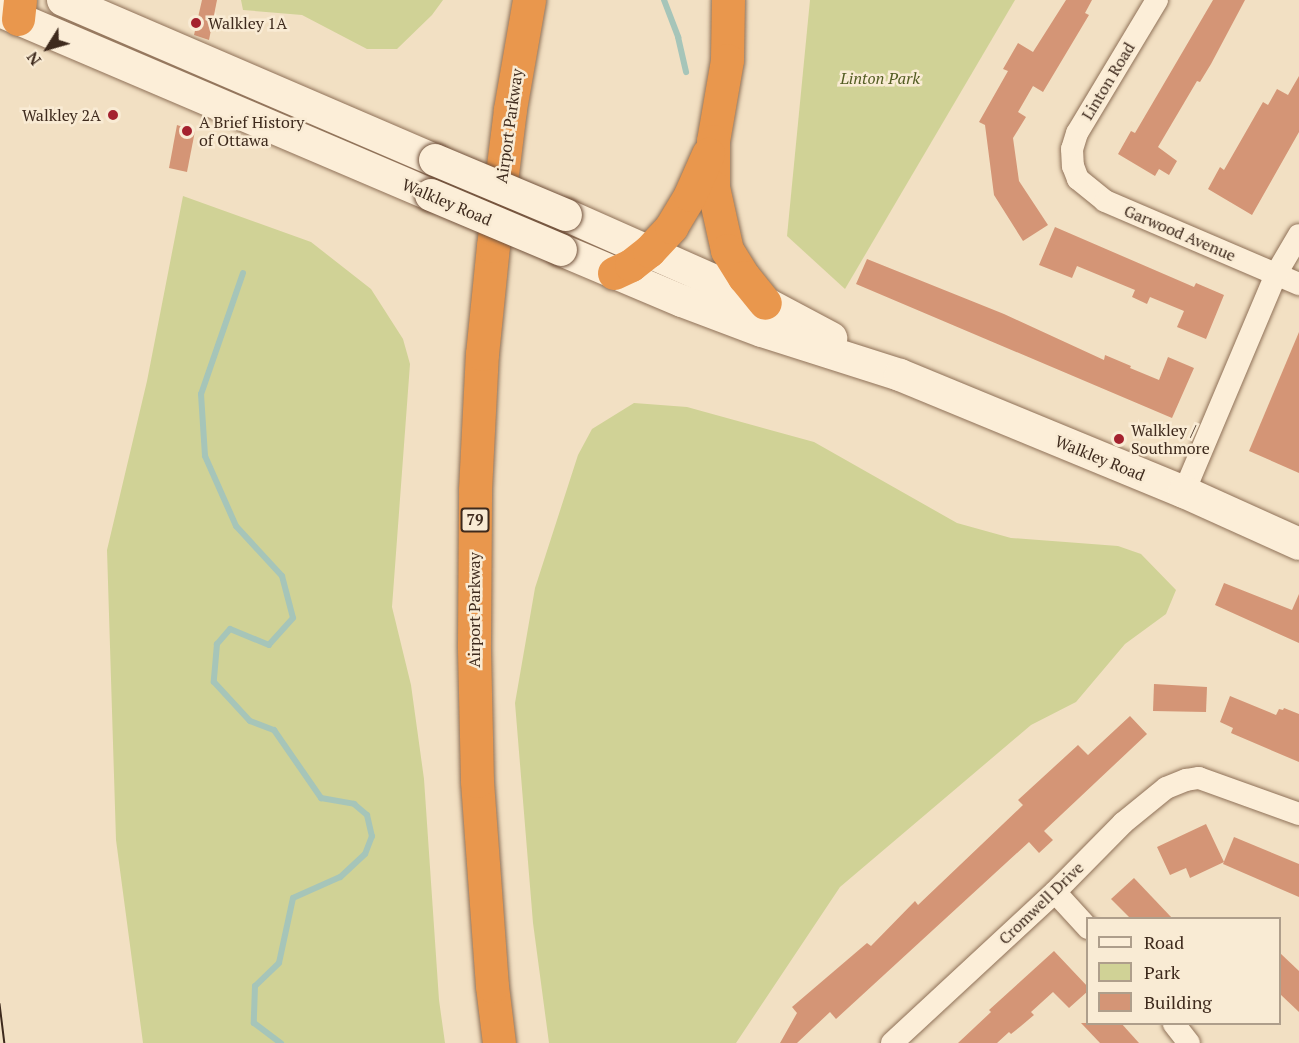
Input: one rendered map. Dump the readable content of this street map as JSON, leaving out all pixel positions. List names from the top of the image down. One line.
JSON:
{"streets":{"highway":["Airport Parkway","79"],"main road":["Walkley Road"],"street":["Linton Road","Garwood Avenue","Cromwell Drive"]},"crossings":[["Linton Road","Garwood Avenue"],["Airport Parkway","Walkley Road"]],"parks":["Linton Park"],"places":["Walkley 1A","Walkley 2A","A Brief History of Ottawa","Walkley / Southmore"],"legend":["Road","Park","Building"],"north":"bottom left"}
